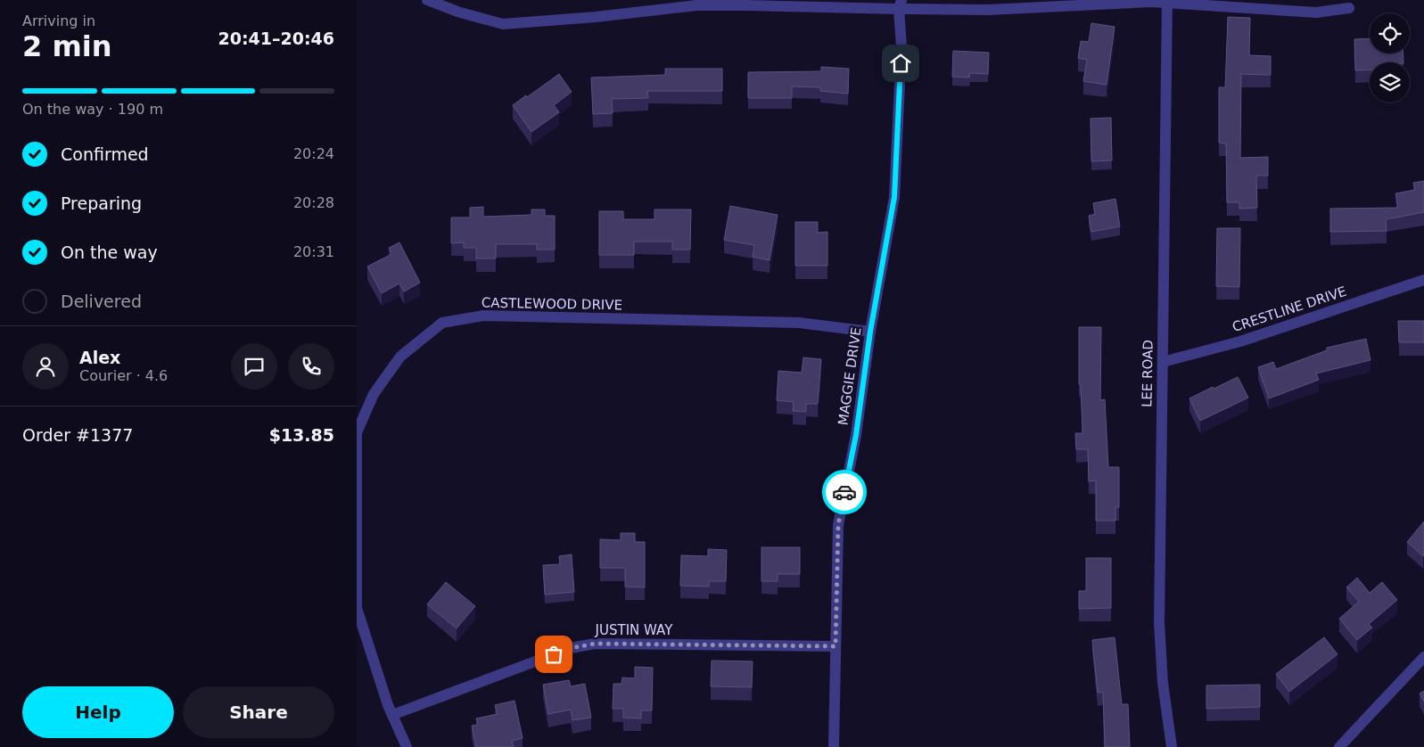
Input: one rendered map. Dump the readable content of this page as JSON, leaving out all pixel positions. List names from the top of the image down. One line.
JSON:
{"streets":{"street":["CASTLEWOOD DRIVE","CRESTLINE DRIVE","LEE ROAD","MAGGIE DRIVE","JUSTIN WAY"]},"crossings":[["CASTLEWOOD DRIVE","MAGGIE DRIVE"],["CASTLEWOOD DRIVE","JUSTIN WAY"],["CRESTLINE DRIVE","LEE ROAD"],["MAGGIE DRIVE","JUSTIN WAY"]],"page":{"heading":["2 min","Arriving in","20:41–20:46"],"panel":["Alex","Courier · 4.6","Order #1377","$13.85"],"bar":"On the way · 190 m","list":[["Confirmed","20:24"],["Preparing","20:28"],["On the way","20:31"],"Delivered"],"buttons":["Help","Share"]}}
